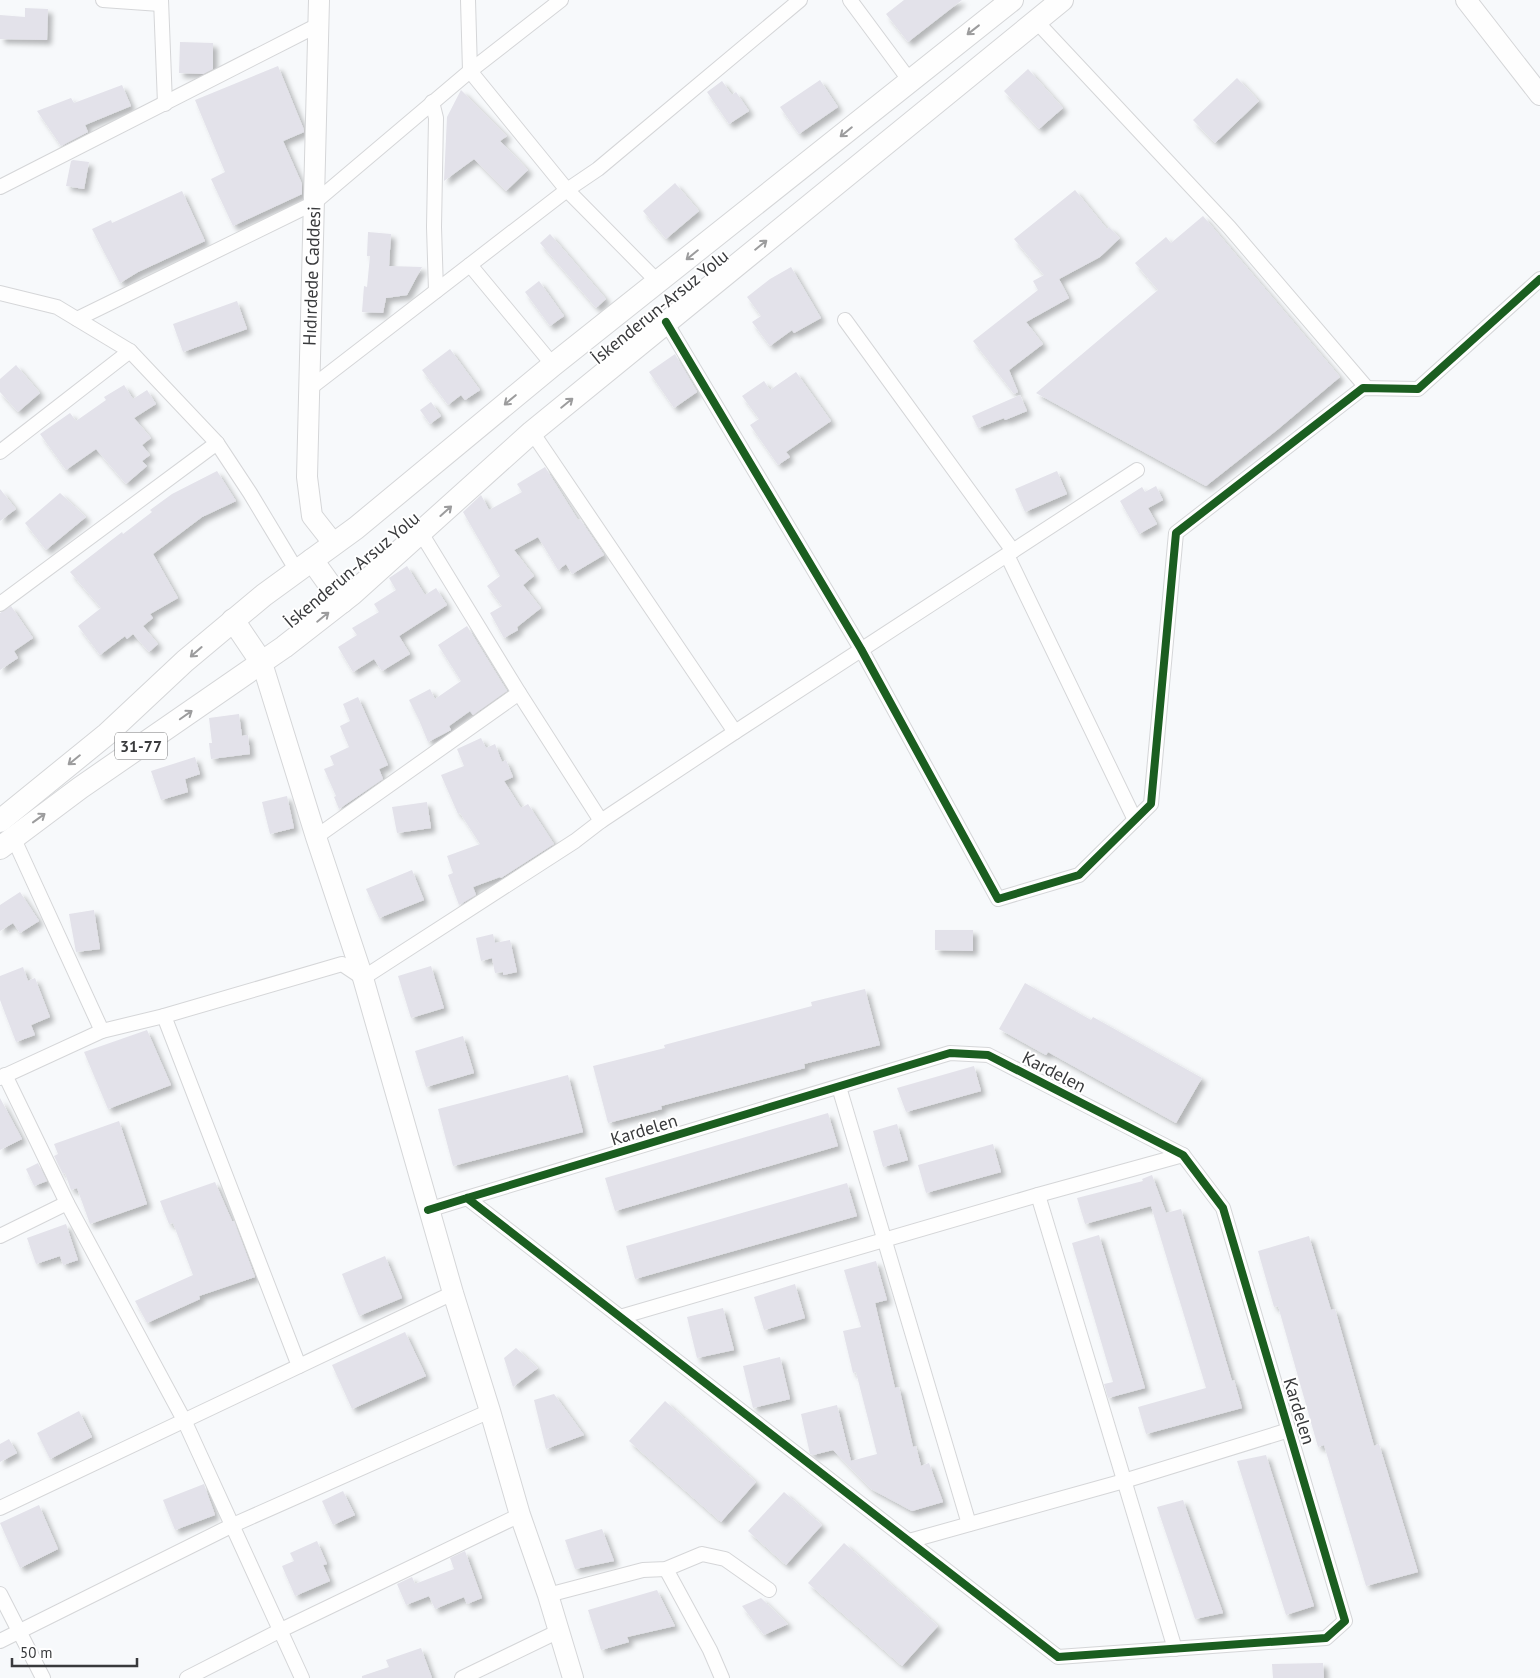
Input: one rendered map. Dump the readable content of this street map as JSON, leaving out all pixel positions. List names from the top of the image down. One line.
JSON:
{"streets":{"main road":["İskenderun-Arsuz Yolu","31-77"],"street":["Hıdırdede Caddesi","Kardelen"]},"crossings":[["Hıdırdede Caddesi","İskenderun-Arsuz Yolu"]],"scale_bar":"50 m"}
